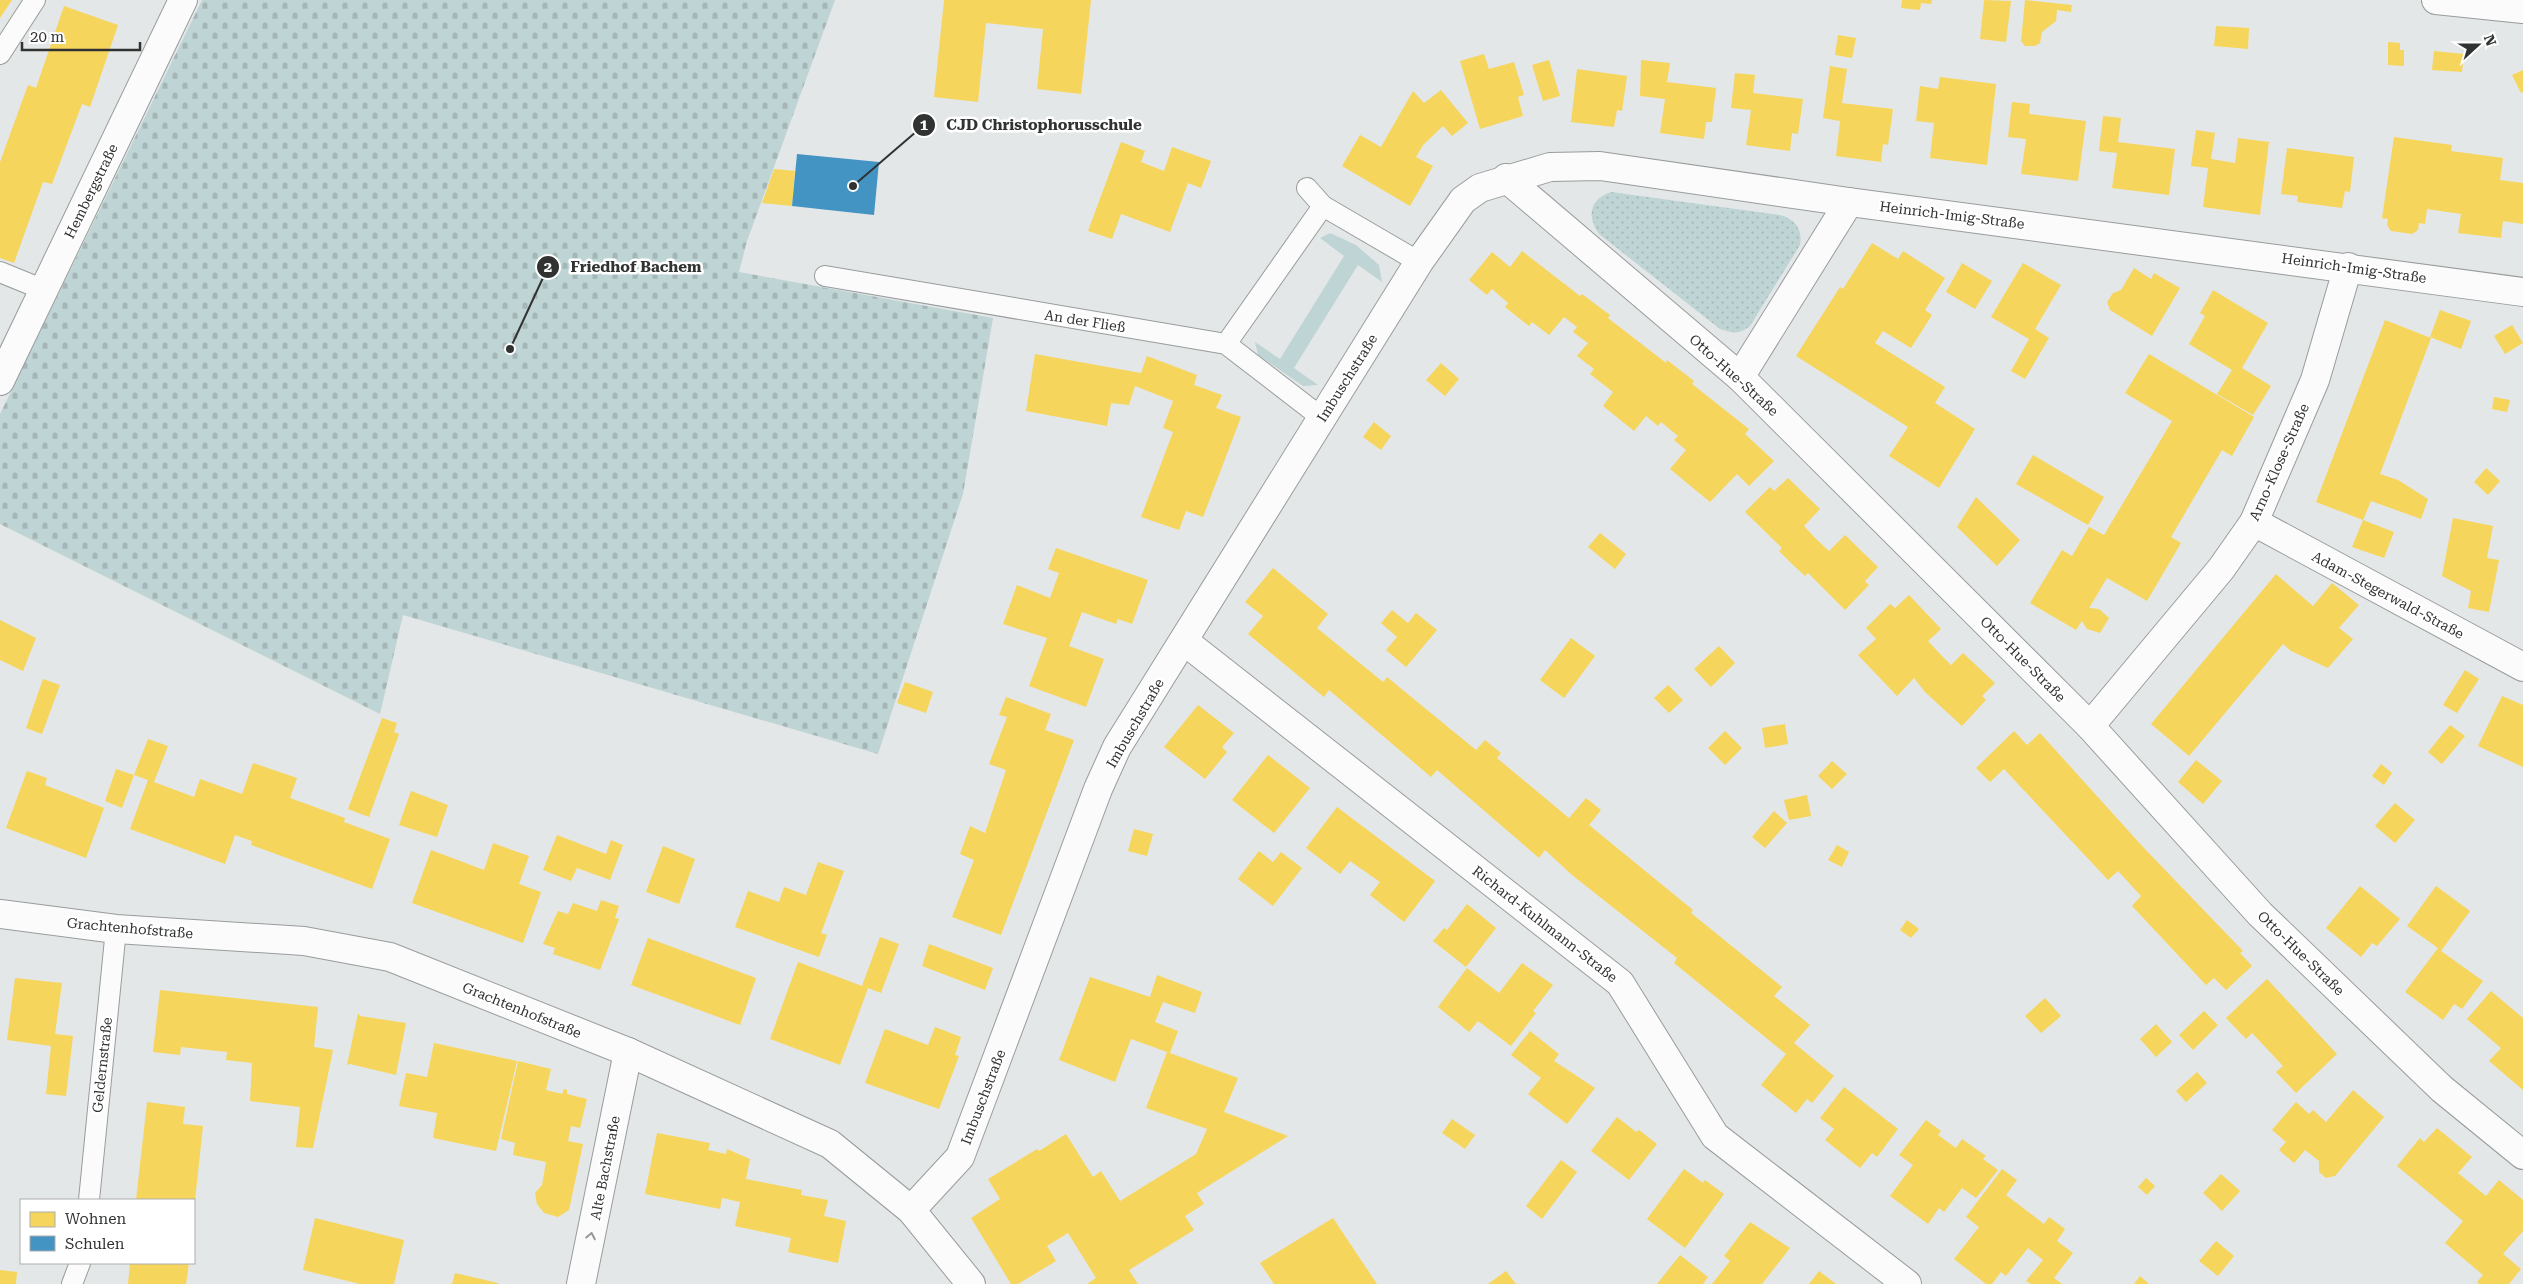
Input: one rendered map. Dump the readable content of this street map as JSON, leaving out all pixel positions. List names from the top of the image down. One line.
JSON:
{"streets":{"street":["Hembergstraße","Heinrich-Imig-Straße","Otto-Hue-Straße","Imbuschstraße","Arno-Klose-Straße","Adam-Stegerwald-Straße","Richard-Kuhlmann-Straße","Grachtenhofstraße","Alte Bachstraße"],"lane":["An der Fließ","Geldernstraße"]},"crossings":[["Heinrich-Imig-Straße","Otto-Hue-Straße"],["Heinrich-Imig-Straße","Imbuschstraße"],["Heinrich-Imig-Straße","Arno-Klose-Straße"],["An der Fließ","Imbuschstraße"],["Otto-Hue-Straße","Arno-Klose-Straße"],["Imbuschstraße","Richard-Kuhlmann-Straße"],["Imbuschstraße","Grachtenhofstraße"],["Arno-Klose-Straße","Adam-Stegerwald-Straße"],["Grachtenhofstraße","Geldernstraße"],["Grachtenhofstraße","Alte Bachstraße"]],"one_way":["Alte Bachstraße"],"places":["CJD Christophorusschule","Friedhof Bachem"],"legend":["Wohnen","Schulen"],"scale_bar":"20 m","north":"right"}
